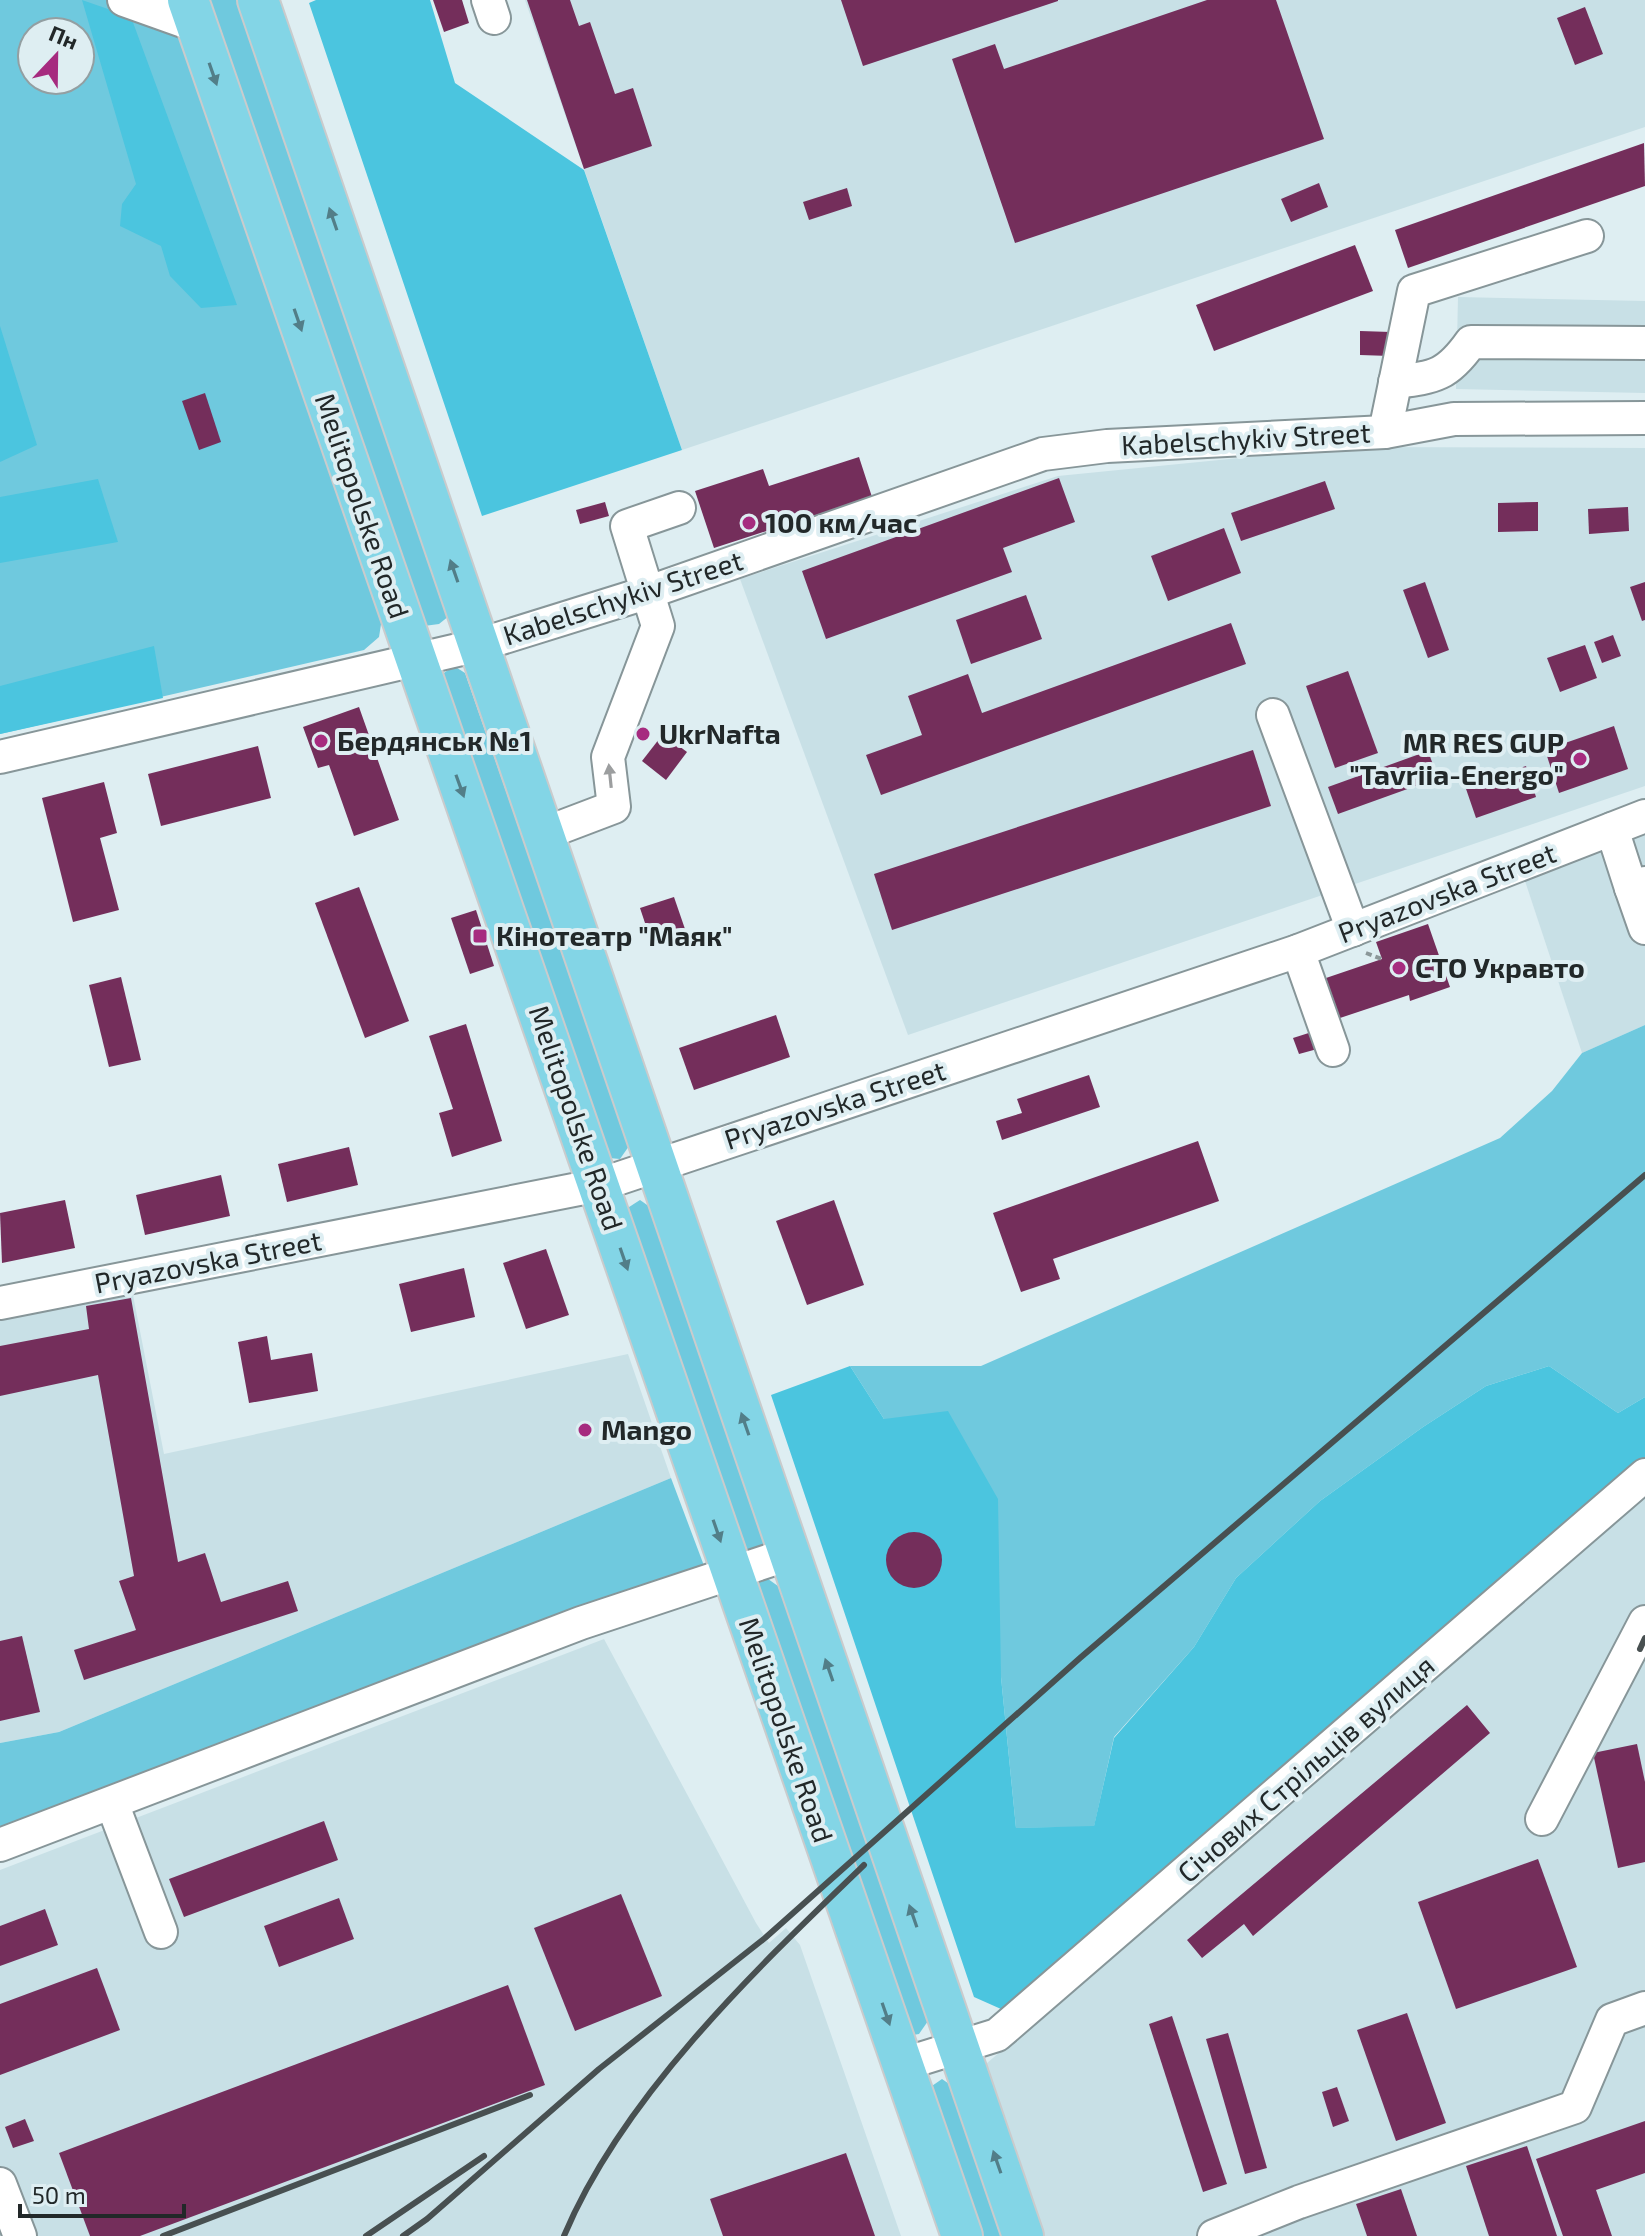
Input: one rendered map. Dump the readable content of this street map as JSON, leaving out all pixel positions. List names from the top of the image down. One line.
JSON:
{"streets":{"main road":["Melitopolske Road"],"street":["Kabelschykiv Street","Pryazovska Street","Січових Стрільців вулиця"]},"crossings":[["Kabelschykiv Street","Melitopolske Road"],["Melitopolske Road","Pryazovska Street"],["Melitopolske Road","Січових Стрільців вулиця"]],"places":{"other":["100 км/час","UkrNafta","Бердянськ №1","MR RES GUP \"Tavriia-Energo\"","СТО Укравто","Mango"],"transit":["Кінотеатр \"Маяк\""]},"scale_bar":"50 m","north":"top"}
